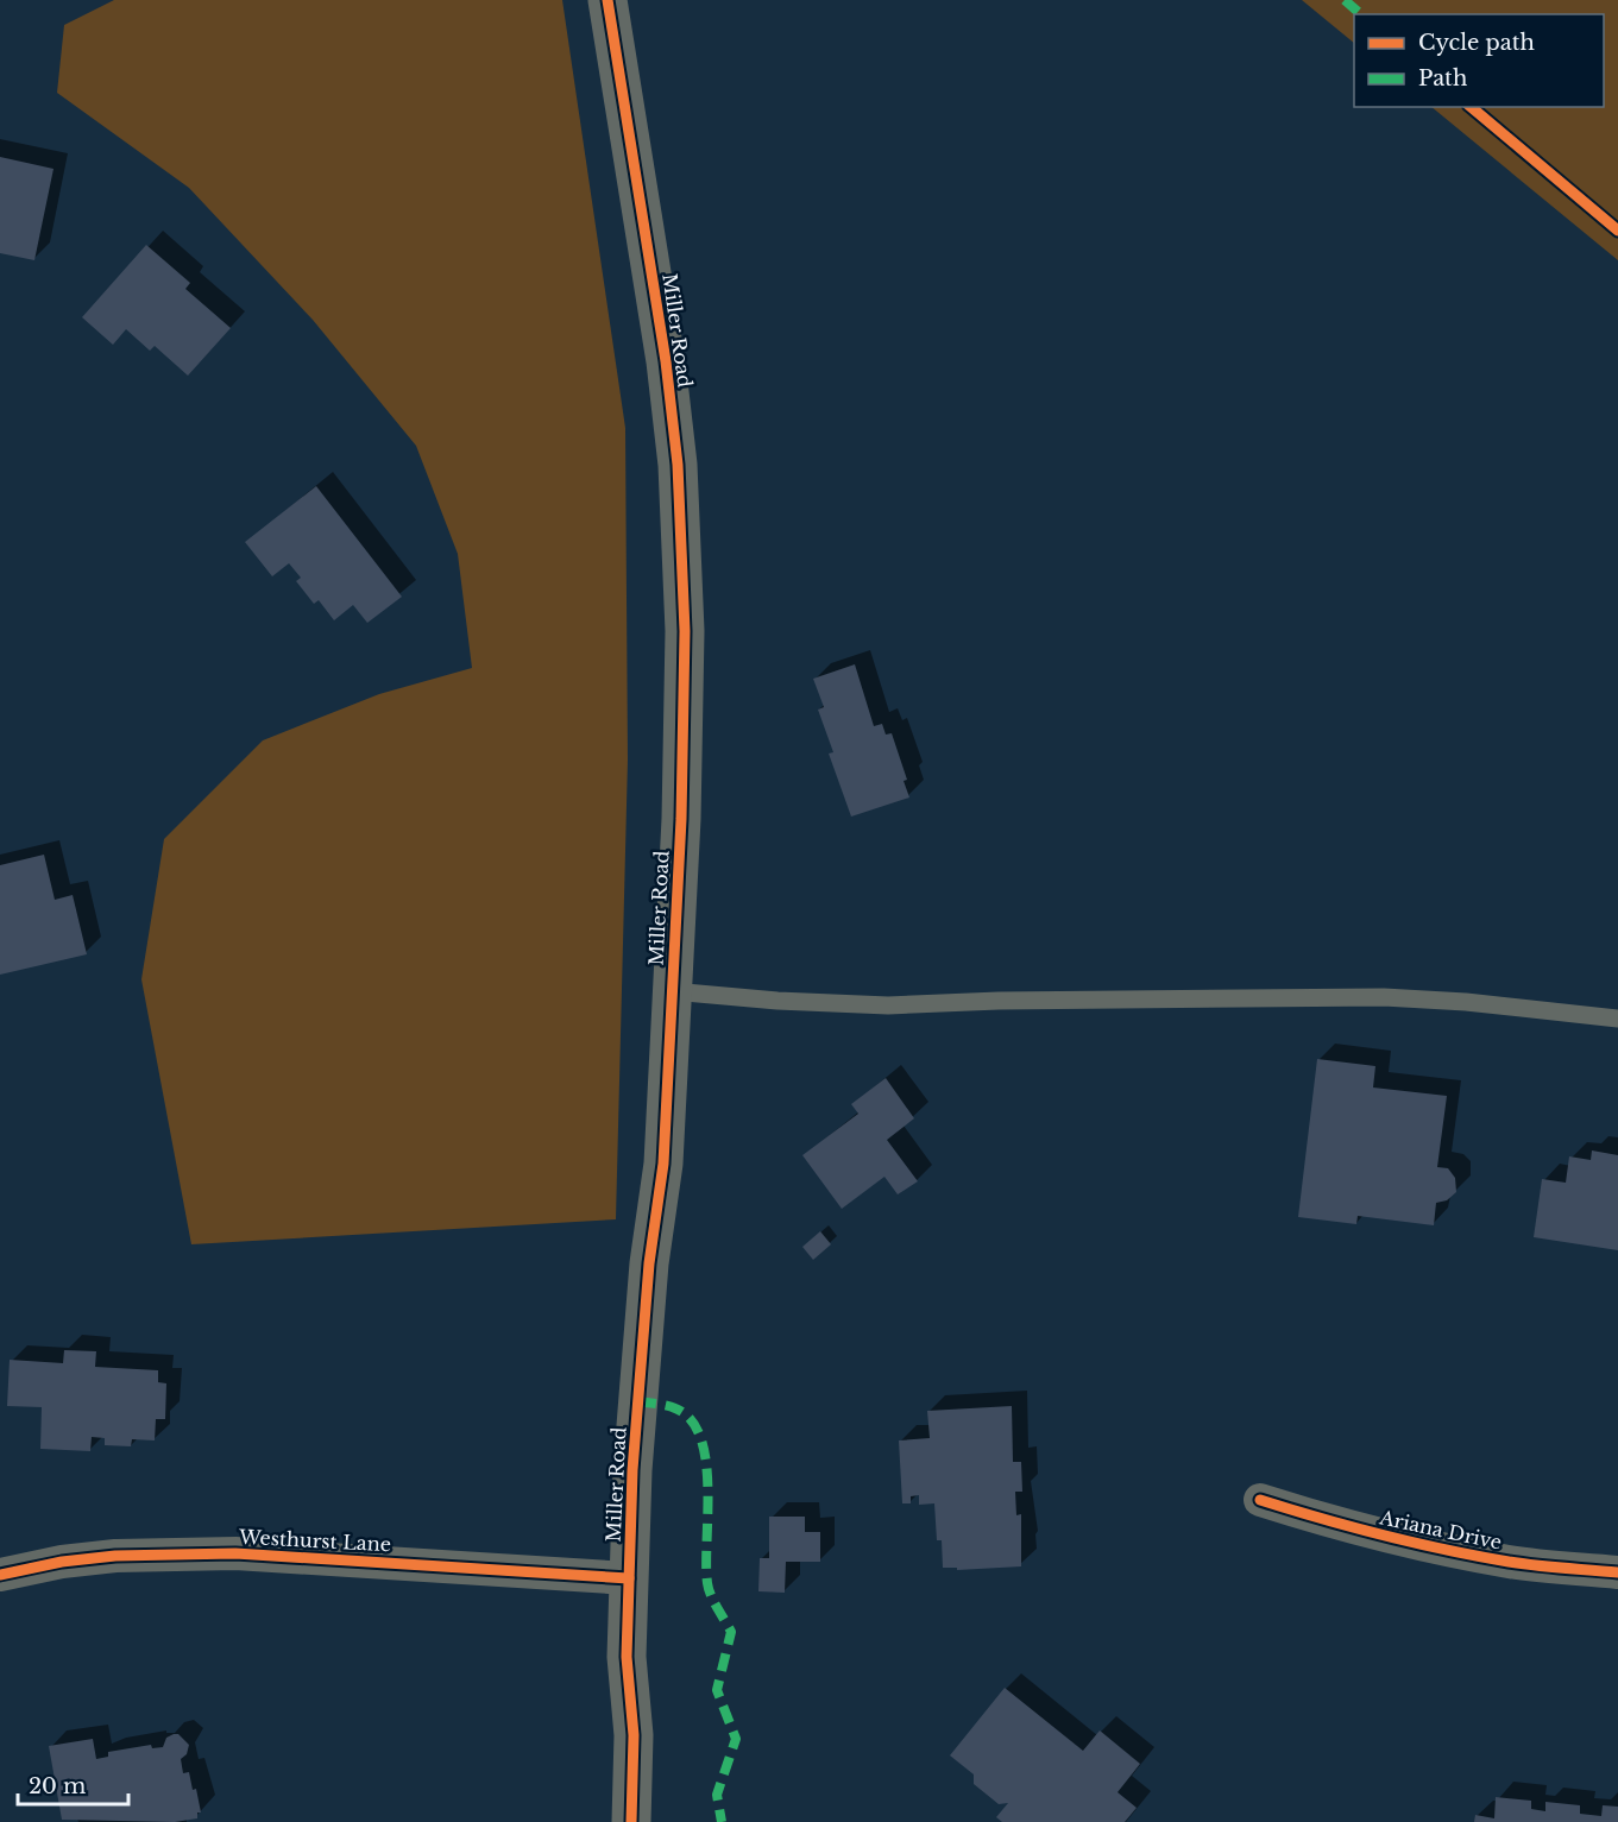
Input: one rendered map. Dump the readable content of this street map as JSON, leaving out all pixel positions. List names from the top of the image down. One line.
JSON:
{"streets":{"street":["Miller Road","Ariana Drive","Westhurst Lane"]},"crossings":[["Miller Road","Westhurst Lane"]],"legend":["Cycle path","Path"],"scale_bar":"20 m"}
